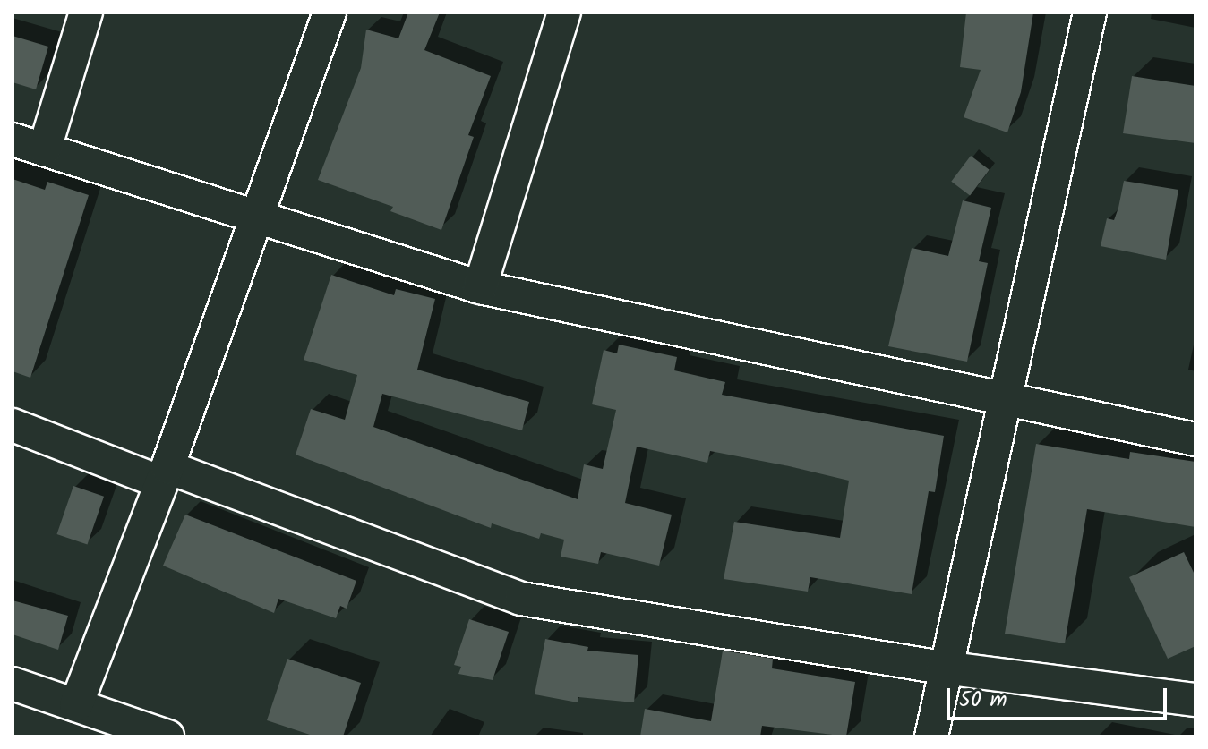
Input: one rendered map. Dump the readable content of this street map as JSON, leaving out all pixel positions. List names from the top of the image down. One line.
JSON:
{"scale_bar":"50 m"}
